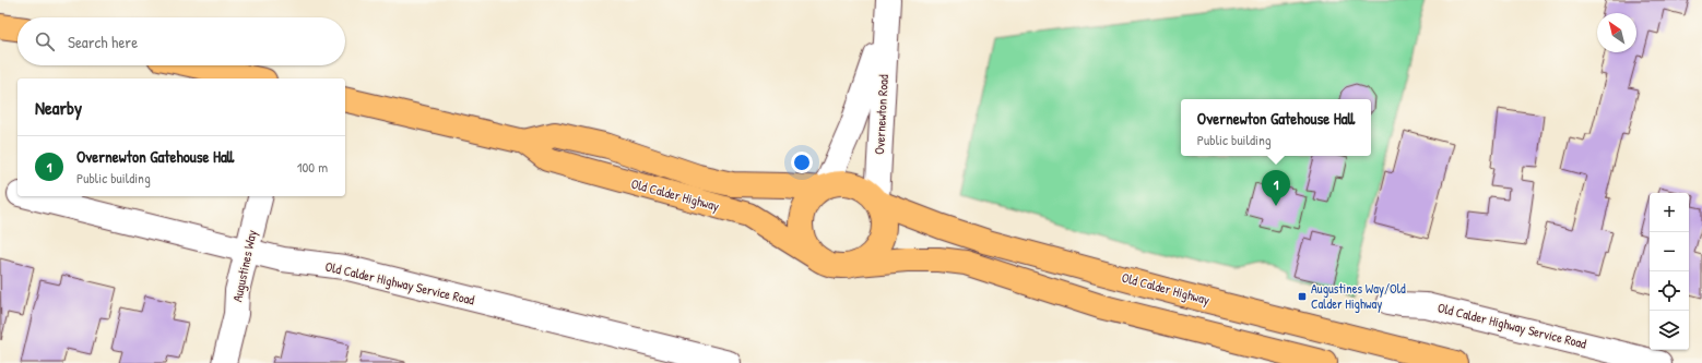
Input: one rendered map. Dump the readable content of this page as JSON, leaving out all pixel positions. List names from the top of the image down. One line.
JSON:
{"streets":{"main road":["Old Calder Highway"],"street":["Overnewton Road","Augustines Way","Old Calder Highway Service Road"]},"crossings":[["Overnewton Road","Old Calder Highway"],["Augustines Way","Old Calder Highway Service Road"]],"places":{"transit":["Augustines Way/Old Calder Highway"]},"north":"top left","page":{"search":"Search here","heading":"Nearby","popup":["Overnewton Gatehouse Hall","Public building"],"list":[{"mark":"1","name":"Overnewton Gatehouse Hall","note":"Public building","value":"100 m"}],"pins":"1","map_buttons":["+","−"]}}
